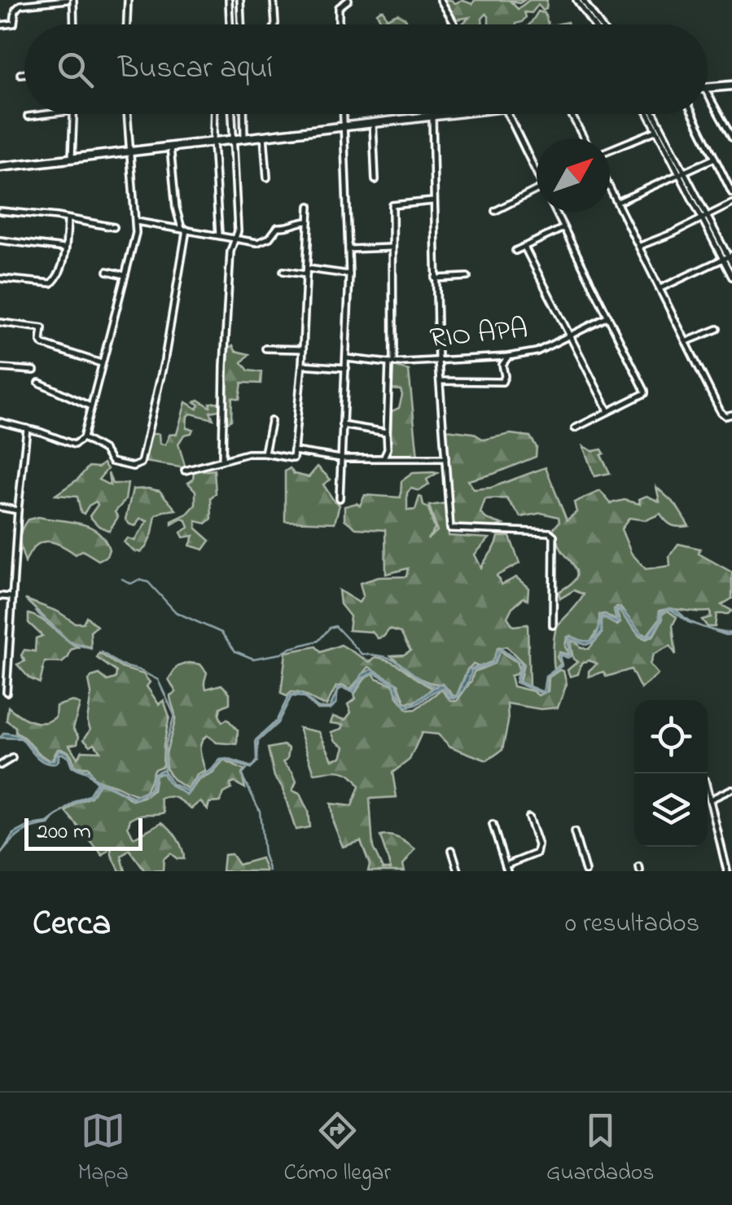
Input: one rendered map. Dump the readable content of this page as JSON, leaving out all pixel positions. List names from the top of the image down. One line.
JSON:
{"streets":{"street":["RIO APA"]},"scale_bar":"200 m","north":"top right","page":{"search":"Buscar aquí","scale":"200 m","heading":["Cerca","0 resultados"],"nav":["Mapa","Cómo llegar","Guardados"]}}
